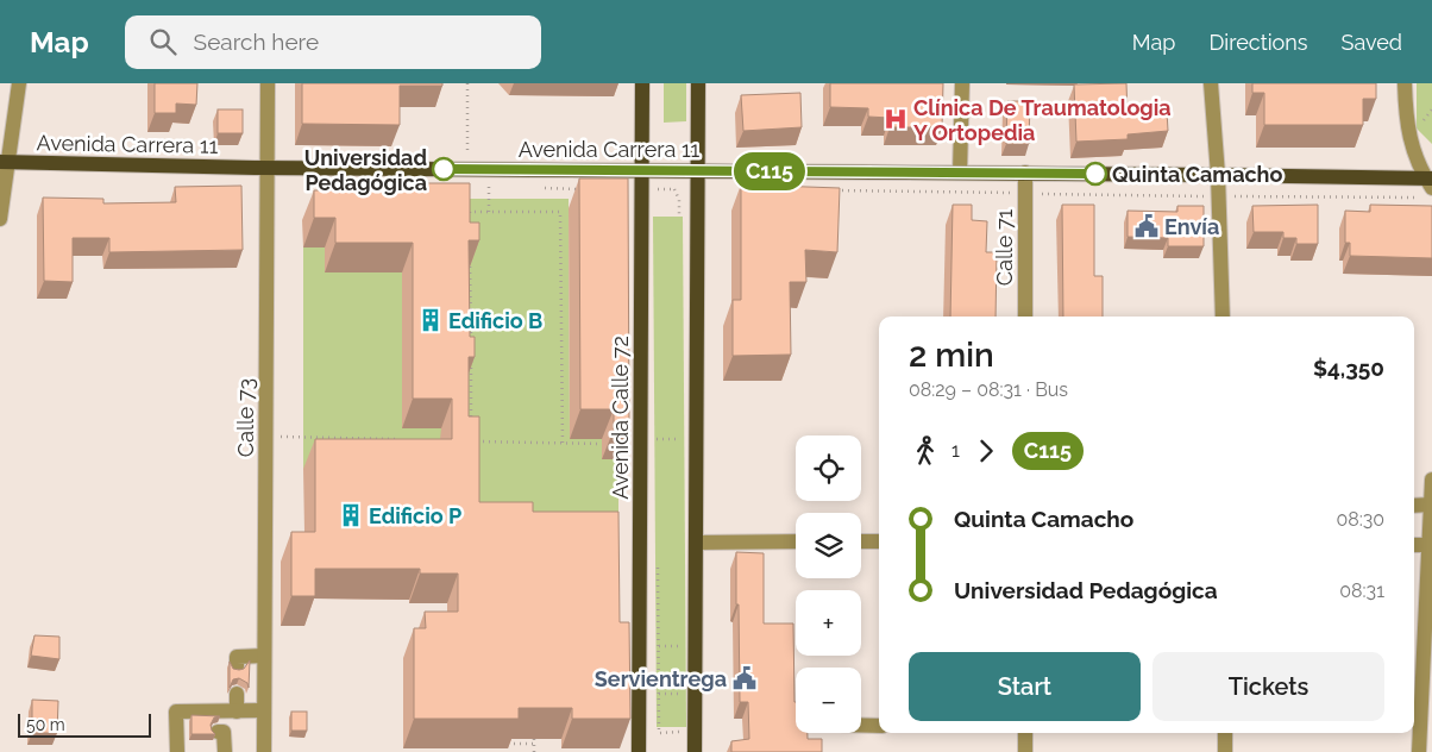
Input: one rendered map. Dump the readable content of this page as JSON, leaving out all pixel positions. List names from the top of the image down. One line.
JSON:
{"streets":{"main road":["Avenida Carrera 11","Avenida Calle 72"],"street":["Calle 71","Calle 73"]},"crossings":[["Avenida Carrera 11","Calle 71"],["Avenida Carrera 11","Calle 73"],["Avenida Carrera 11","Avenida Calle 72"]],"places":{"hospital":["Clínica De Traumatologia Y Ortopedia"],"other":["Universidad Pedagógica","Quinta Camacho"],"public building":["Envía","Servientrega"],"building":["Edificio B","Edificio P"]},"lines":["bus line C115"],"scale_bar":"50 m","page":{"header":"Map","search":"Search here","nav":["Map","Directions","Saved"],"on_map":"C115","heading":["2 min","08:29 – 08:31 · Bus","$4,350"],"legs":["1","C115"],"map_buttons":["+","−"],"list":[{"name":"Quinta Camacho","value":"08:30"},{"name":"Universidad Pedagógica","value":"08:31"}],"buttons":["Start","Tickets"],"scale":"50 m"}}
